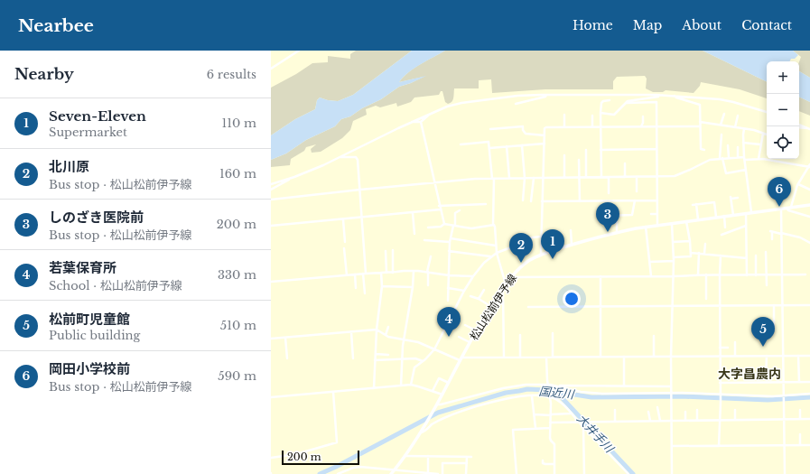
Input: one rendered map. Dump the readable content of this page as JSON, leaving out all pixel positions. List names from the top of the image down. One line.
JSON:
{"streets":{"main road":["松山松前伊予線"]},"districts":["大字昌農内"],"water":["国近川","大井手川"],"scale_bar":"200 m","page":{"header":"Nearbee","nav":["Home","Map","About","Contact"],"heading":["Nearby","6 results"],"map_buttons":["+","−"],"list":[{"mark":"1","name":"Seven-Eleven","note":"Supermarket","value":"110 m"},{"mark":"2","name":"北川原","note":"Bus stop · 松山松前伊予線","value":"160 m"},{"mark":"3","name":"しのざき医院前","note":"Bus stop · 松山松前伊予線","value":"200 m"},{"mark":"4","name":"若葉保育所","note":"School · 松山松前伊予線","value":"330 m"},{"mark":"5","name":"松前町児童館","note":"Public building","value":"510 m"},{"mark":"6","name":"岡田小学校前","note":"Bus stop · 松山松前伊予線","value":"590 m"}],"pins":["6","3","1","2","4","5"],"scale":"200 m"}}
